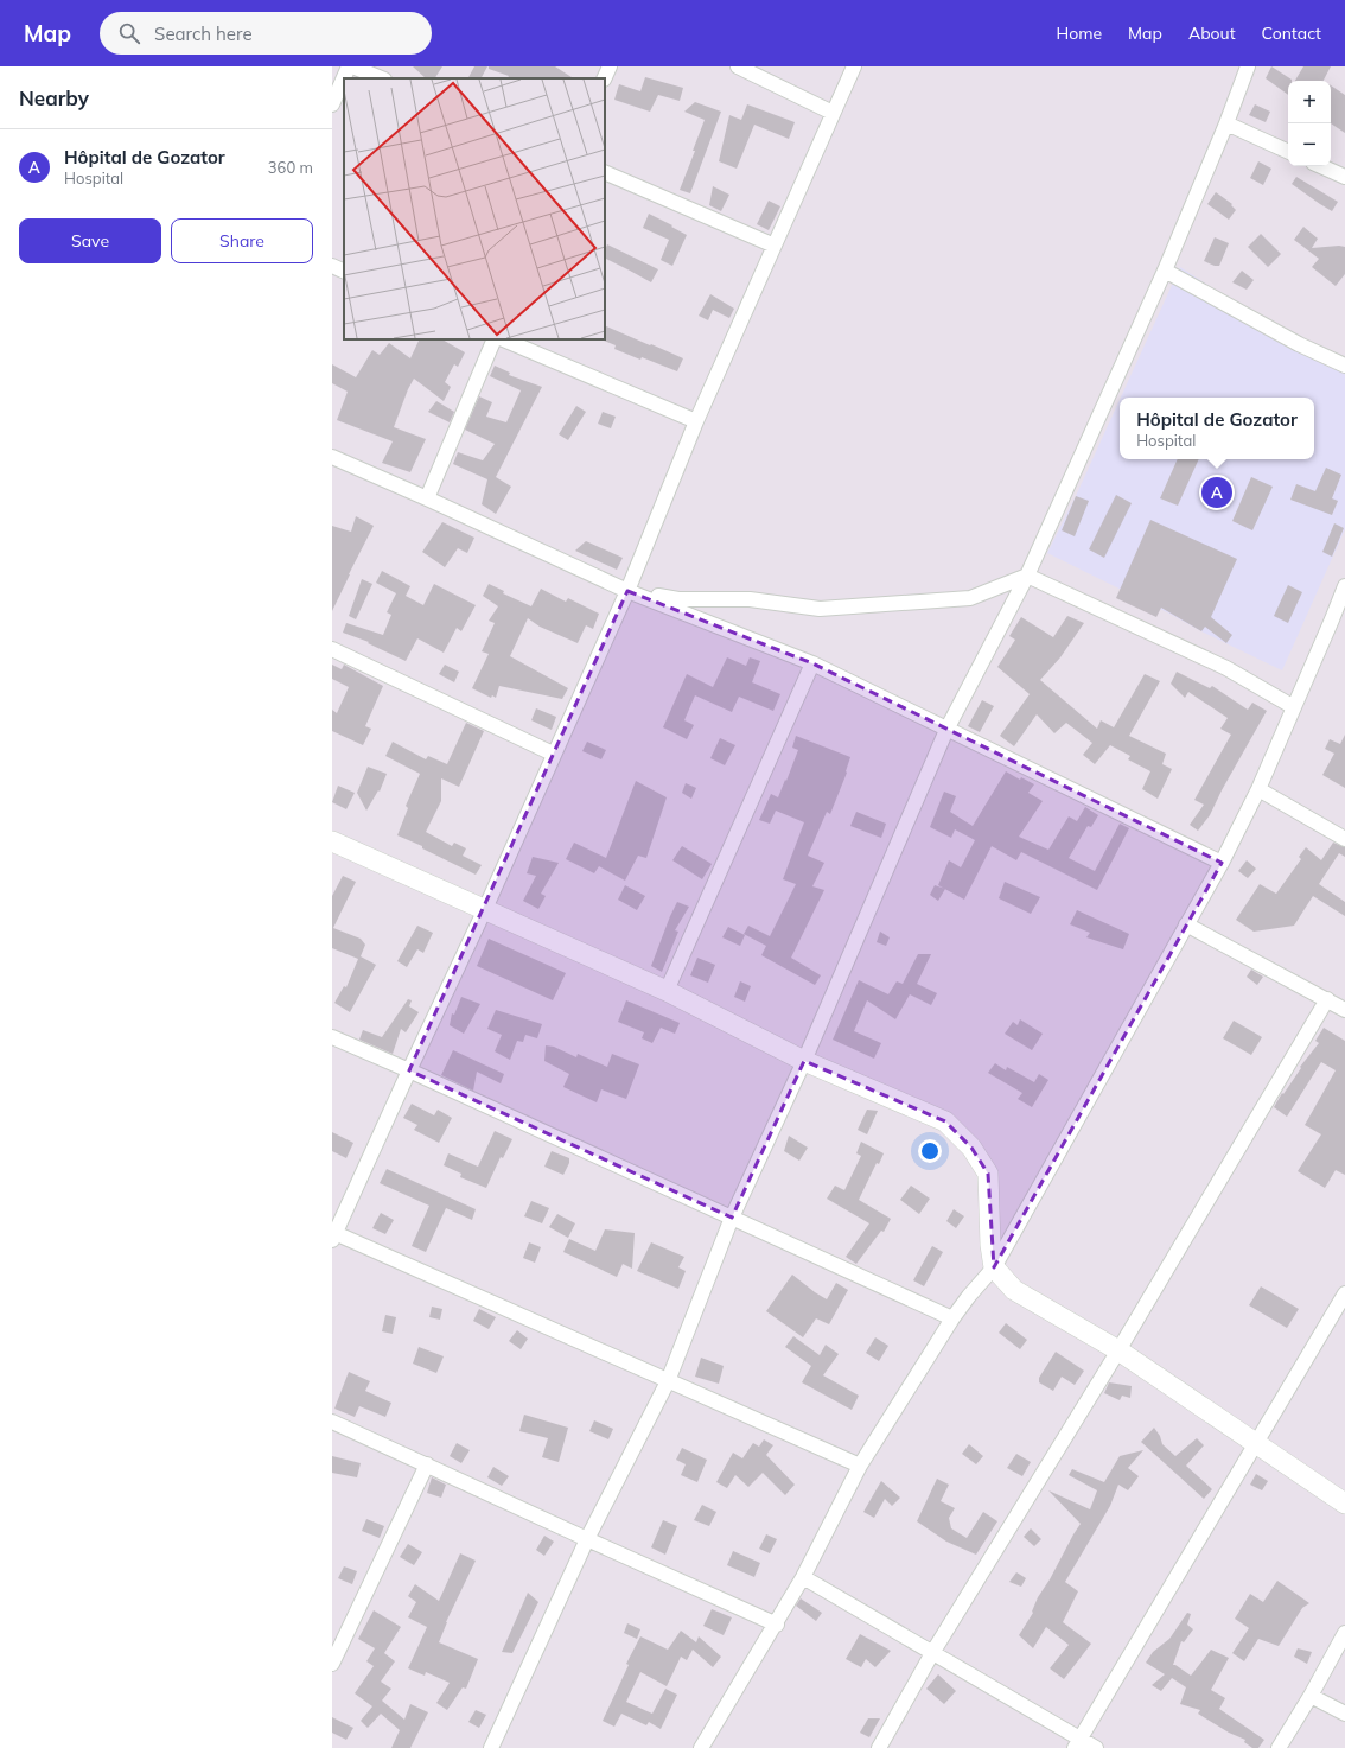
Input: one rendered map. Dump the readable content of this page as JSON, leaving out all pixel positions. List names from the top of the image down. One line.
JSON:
{"page":{"header":"Map","search":"Search here","nav":["Home","Map","About","Contact"],"heading":"Nearby","map_buttons":["+","−"],"list":[{"mark":"A","name":"Hôpital de Gozator","note":"Hospital","value":"360 m"}],"buttons":["Save","Share"],"popup":["Hôpital de Gozator","Hospital"],"pins":"A"}}
